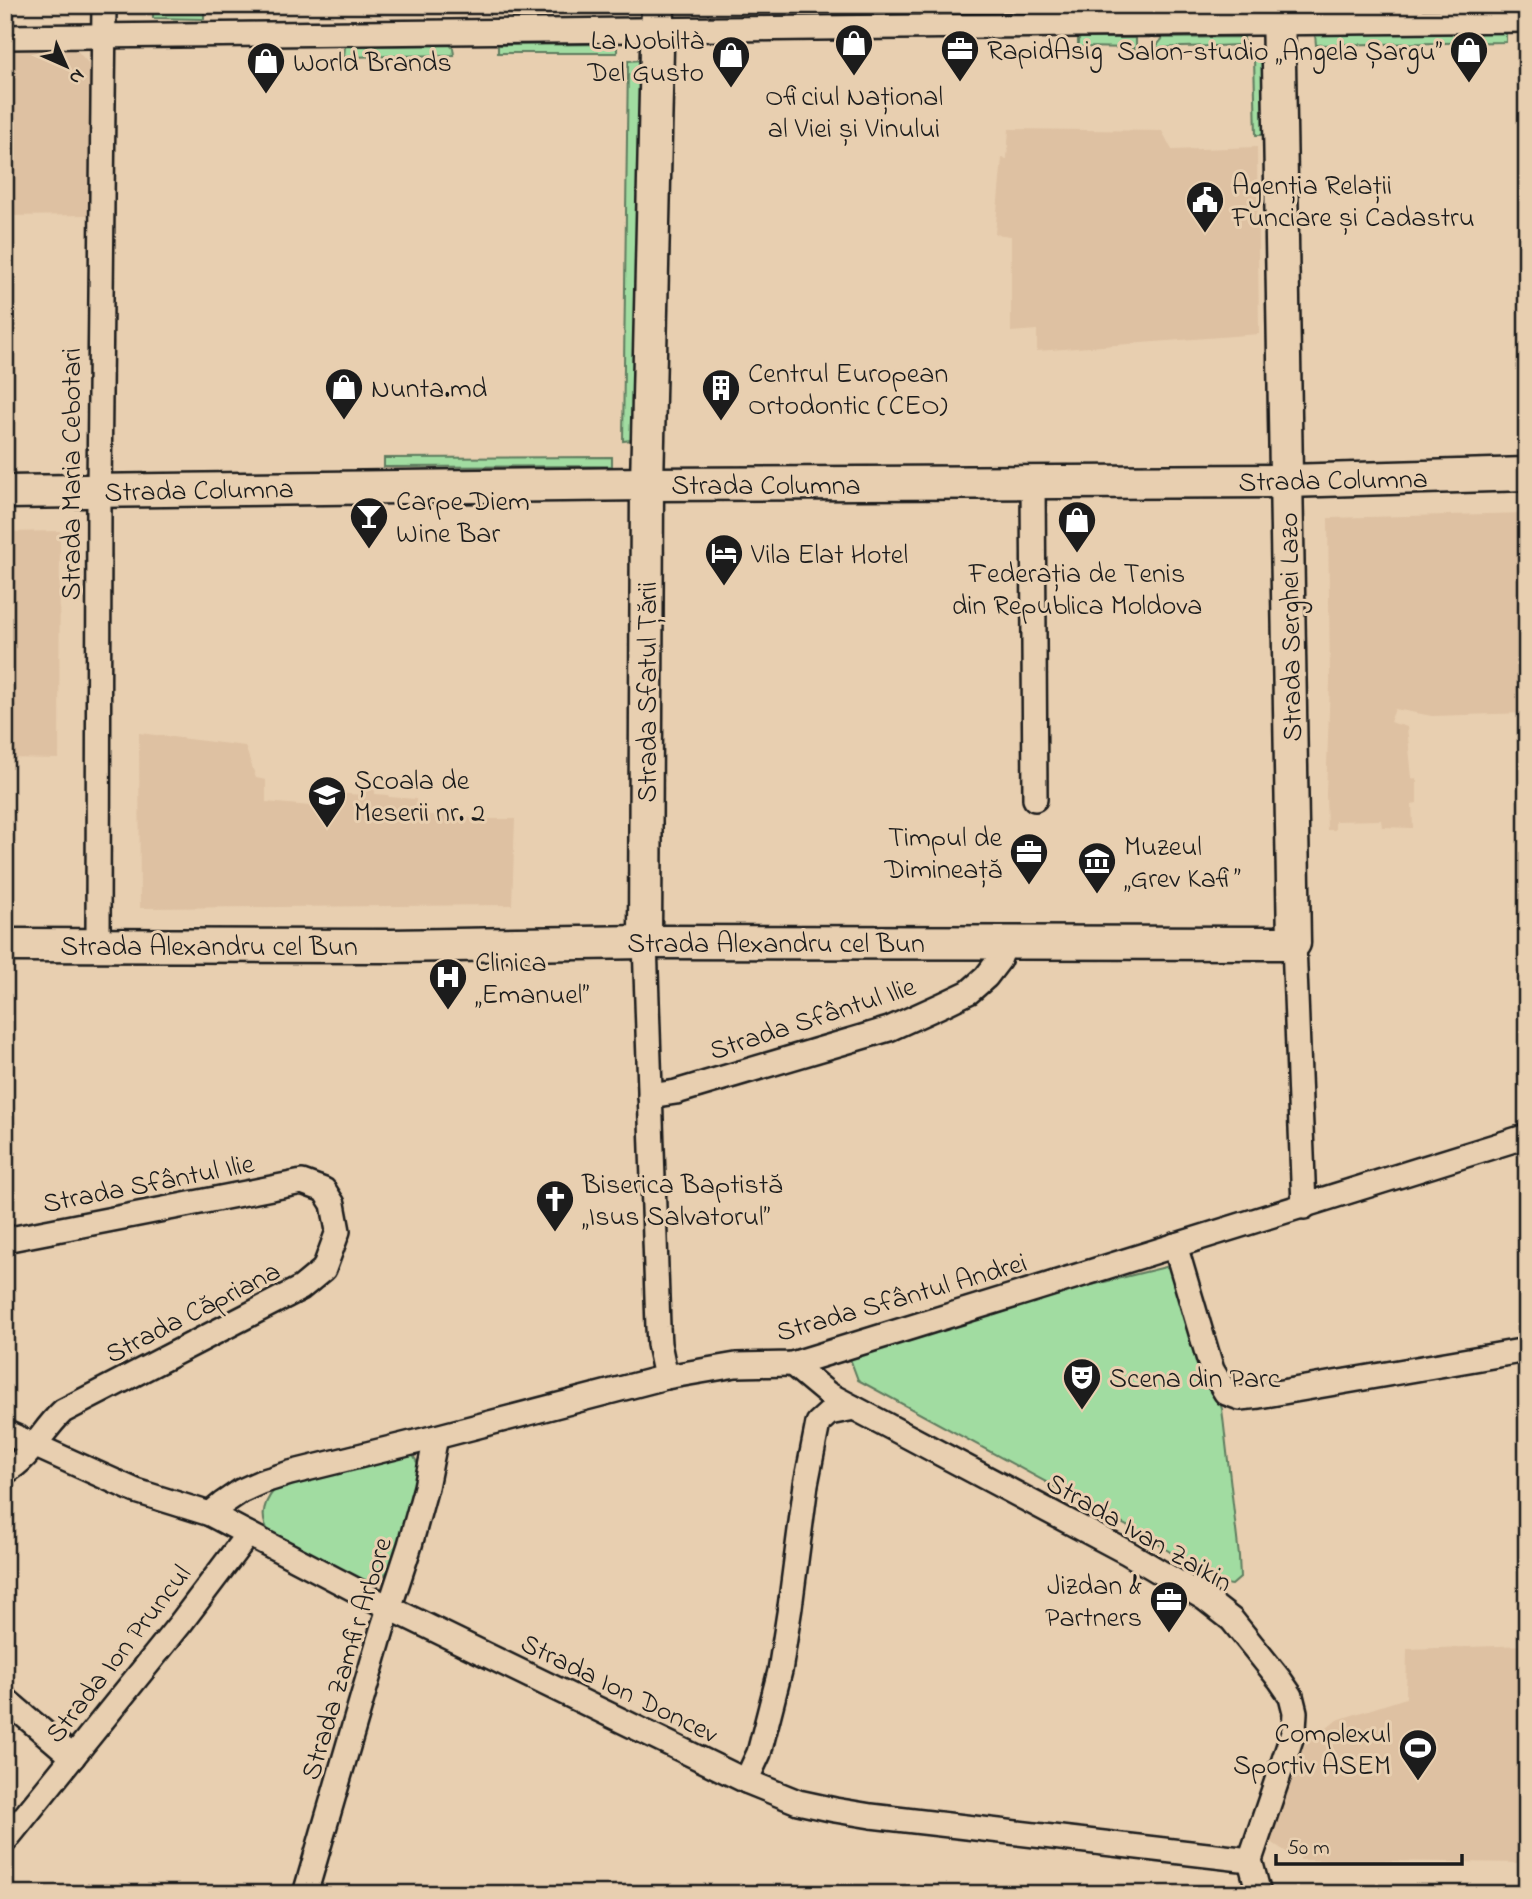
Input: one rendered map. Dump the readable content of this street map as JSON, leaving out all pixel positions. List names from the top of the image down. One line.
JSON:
{"streets":{"main road":["Strada Columna","Strada Serghei Lazo","Strada Sfatul Țării","Strada Alexandru cel Bun"],"street":["Strada Maria Cebotari","Strada Sfântul Ilie","Strada Sfântul Andrei","Strada Căpriana","Strada Ivan Zaikin","Strada Ion Pruncul","Strada Zamfir Arbore","Strada Ion Doncev"]},"crossings":[["Strada Maria Cebotari","Strada Columna"],["Strada Maria Cebotari","Strada Alexandru cel Bun"],["Strada Columna","Strada Serghei Lazo"],["Strada Columna","Strada Sfatul Țării"],["Strada Serghei Lazo","Strada Alexandru cel Bun"],["Strada Serghei Lazo","Strada Sfântul Andrei"],["Strada Sfatul Țării","Strada Alexandru cel Bun"],["Strada Sfatul Țării","Strada Sfântul Ilie"],["Strada Sfatul Țării","Strada Sfântul Andrei"],["Strada Alexandru cel Bun","Strada Sfântul Ilie"],["Strada Sfântul Ilie","Strada Căpriana"],["Strada Sfântul Andrei","Strada Ivan Zaikin"],["Strada Sfântul Andrei","Strada Zamfir Arbore"],["Strada Sfântul Andrei","Strada Ion Doncev"],["Strada Căpriana","Strada Ion Doncev"],["Strada Ivan Zaikin","Strada Ion Doncev"],["Strada Ion Pruncul","Strada Ion Doncev"],["Strada Zamfir Arbore","Strada Ion Doncev"]],"places":{"shop":["Oficiul Național al Viei și Vinului","Salon-studio „Angela Șargu”","La Nobiltà Del Gusto","World Brands","Nunta.md","Federația de Tenis din Republica Moldova"],"office":["RapidAsig","Timpul de Dimineață","Jizdan & Partners"],"public building":["Agenția Relații Funciare și Cadastru"],"building":["Centrul European Ortodontic (CEO)"],"bar":["Carpe Diem Wine Bar"],"hotel":["Vila Elat Hotel"],"school or university":["Școala de Meserii nr. 2"],"museum":["Muzeul „Grev Kafi”"],"hospital":["Clinica „Emanuel”"],"church":["Biserica Baptistă „Isus Salvatorul”"],"theatre":["Scena din Parc"],"sports":["Complexul Sportiv ASEM"]},"scale_bar":"50 m","north":"bottom right"}
